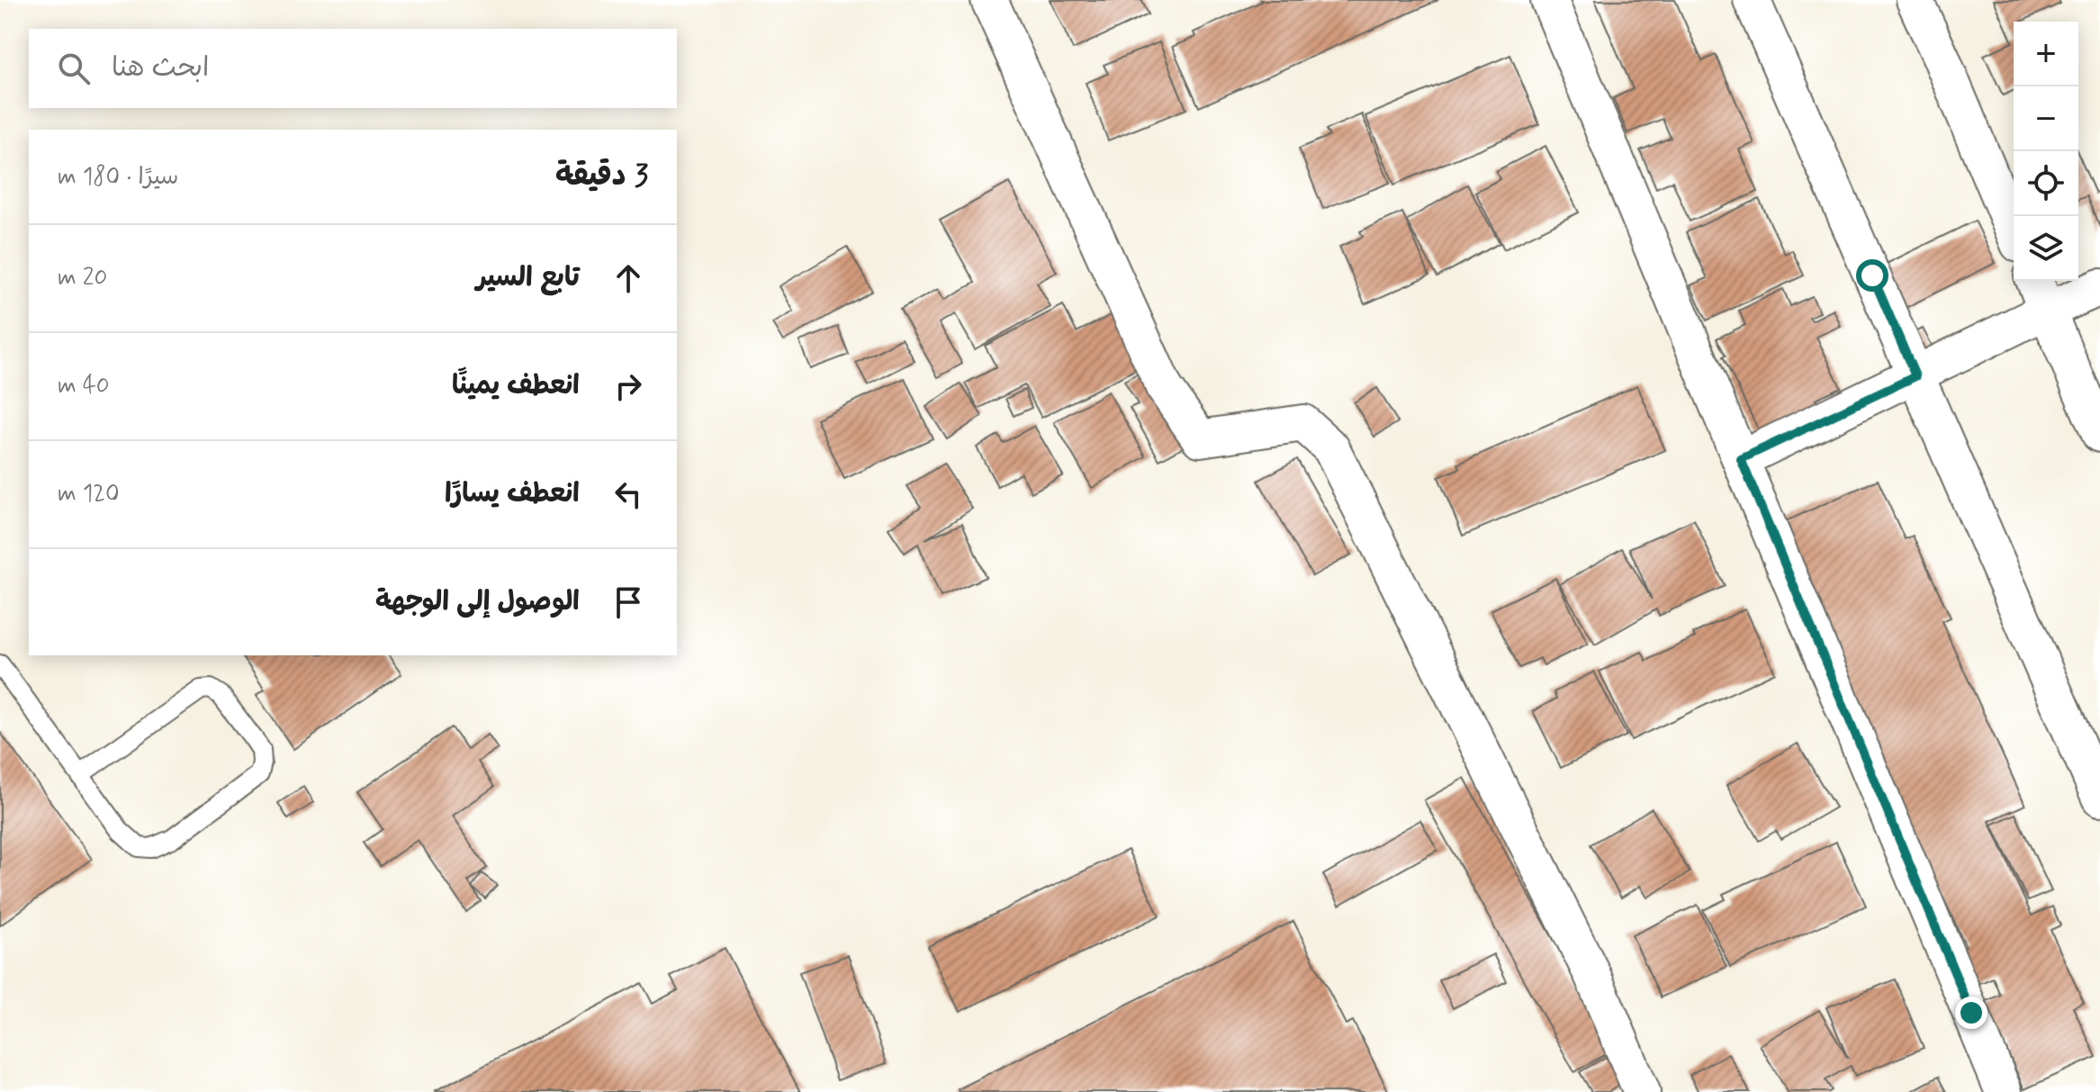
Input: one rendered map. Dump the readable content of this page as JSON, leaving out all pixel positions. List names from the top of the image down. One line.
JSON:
{"page":{"map_buttons":["+","−"],"search":"ابحث هنا","heading":["3 دقيقة","سيرًا · 180 m"],"list":[["تابع السير","20 m"],["انعطف يمينًا","40 m"],["انعطف يسارًا","120 m"],"الوصول إلى الوجهة"]}}
